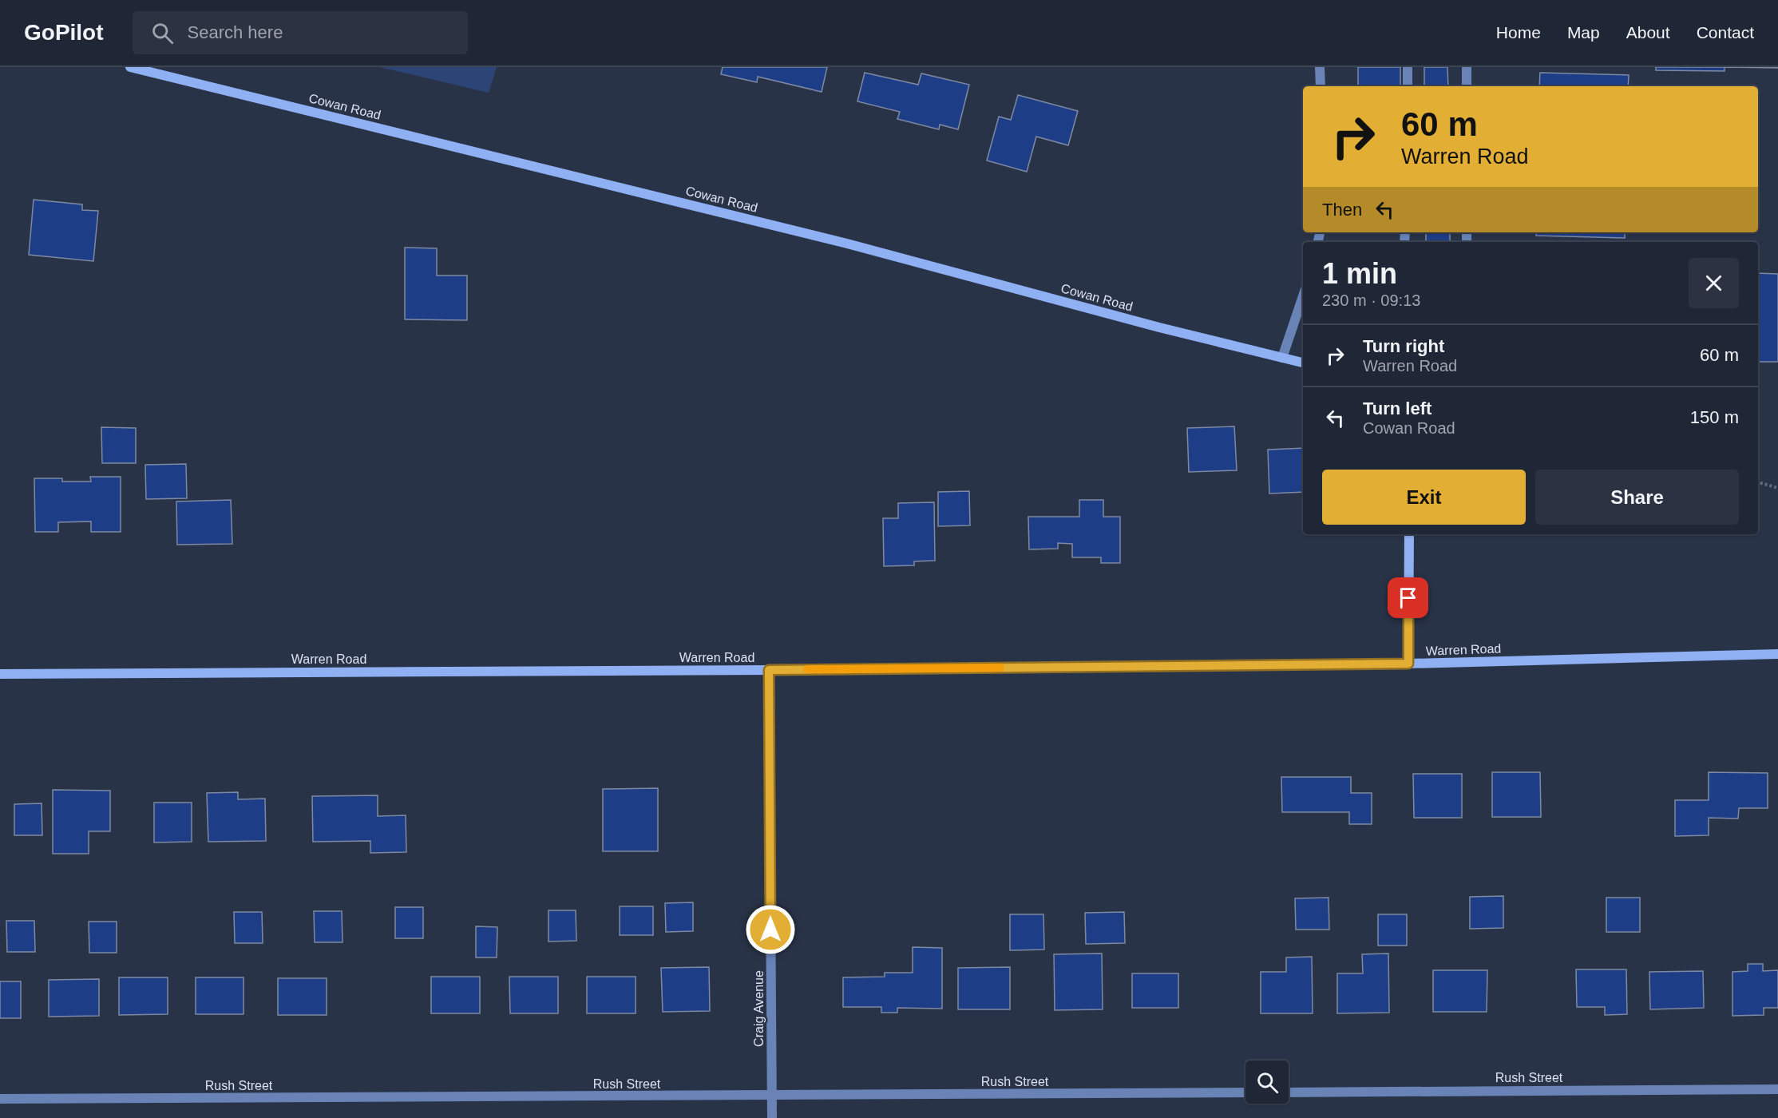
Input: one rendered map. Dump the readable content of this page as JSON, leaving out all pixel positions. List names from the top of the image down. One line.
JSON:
{"streets":{"main road":["Cowan Road","Warren Road"],"street":["Craig Avenue","Rush Street"]},"crossings":[["Warren Road","Craig Avenue"],["Craig Avenue","Rush Street"]],"page":{"header":"GoPilot","search":"Search here","nav":["Home","Map","About","Contact"],"turn":["60 m","Warren Road"],"then":"Then","heading":["1 min","230 m · 09:13"],"list":[{"name":"Turn right","note":"Warren Road","value":"60 m"},{"name":"Turn left","note":"Cowan Road","value":"150 m"}],"buttons":["Exit","Share"]}}
